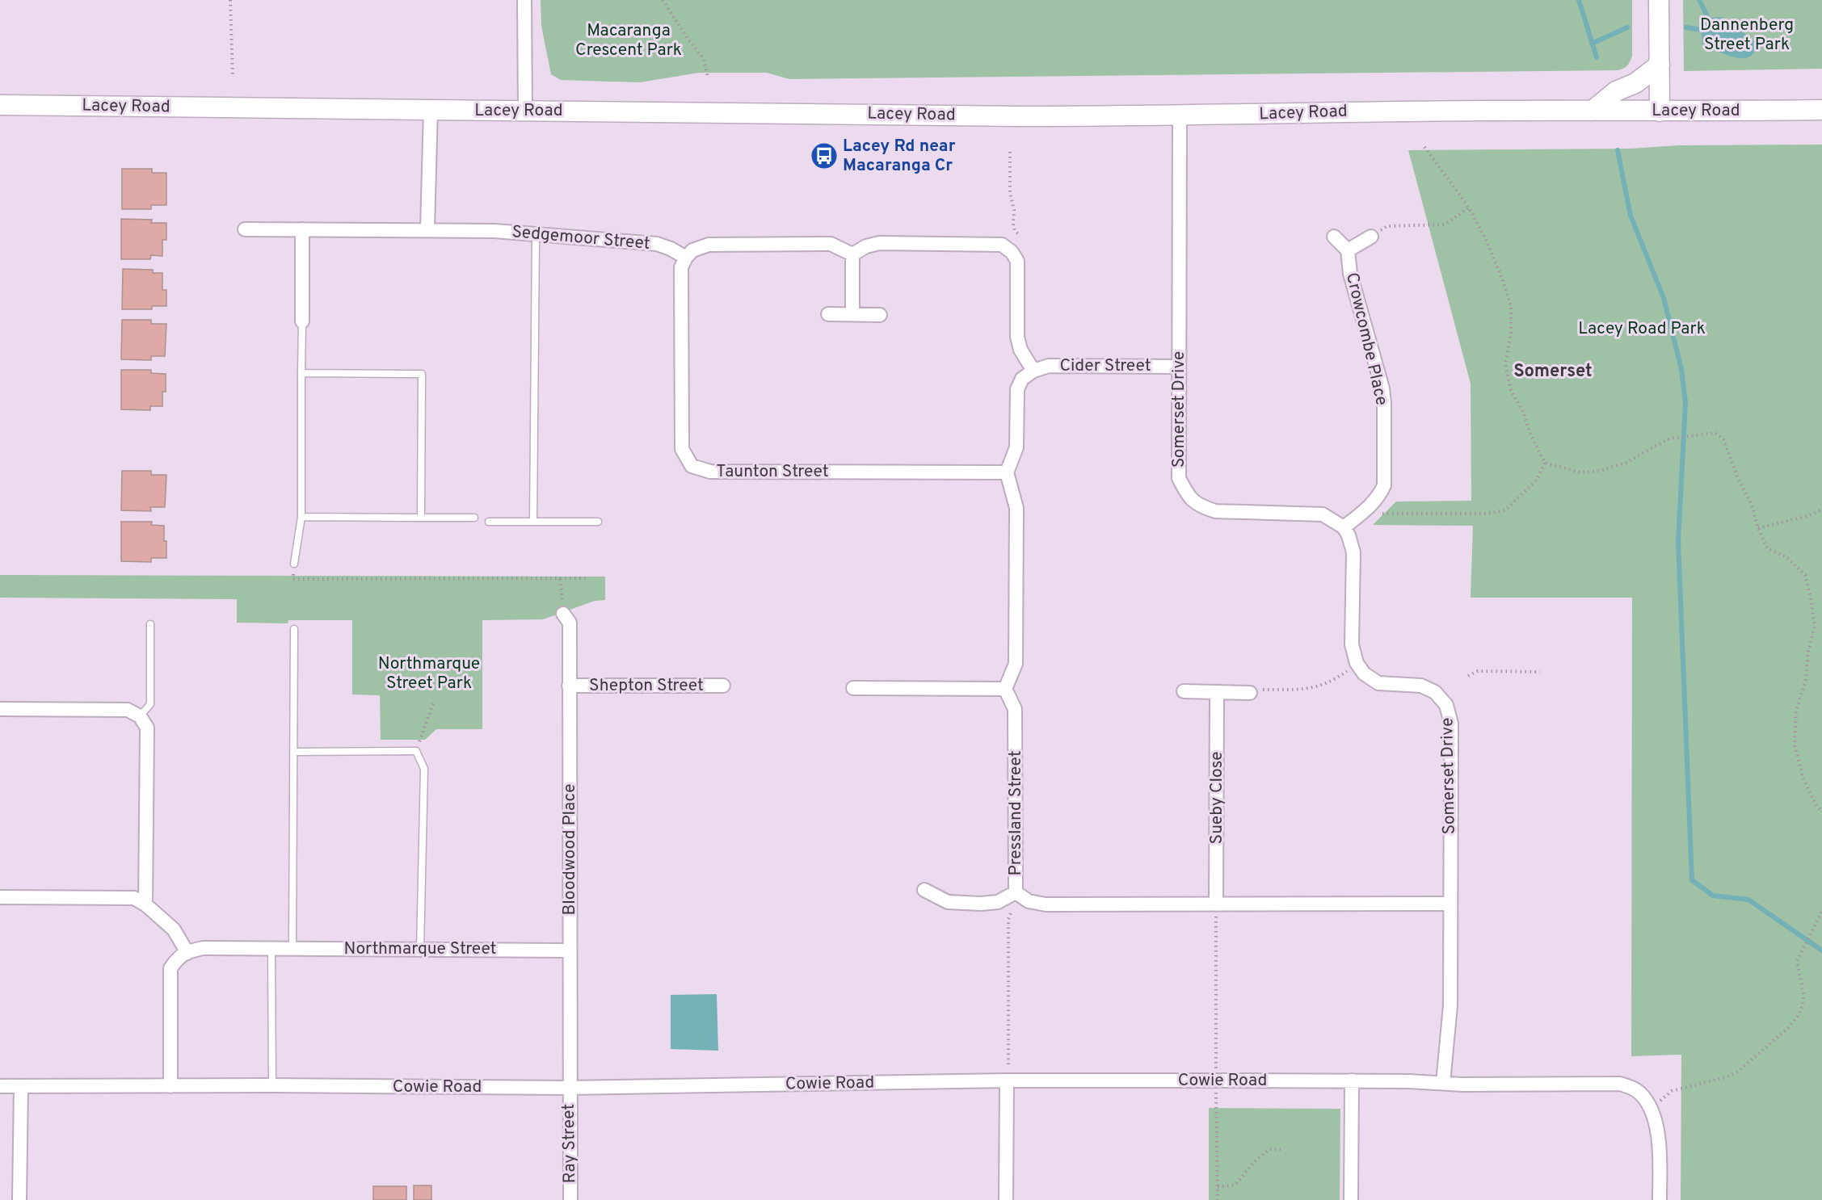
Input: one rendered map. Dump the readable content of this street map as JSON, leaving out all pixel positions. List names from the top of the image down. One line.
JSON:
{"streets":{"street":["Lacey Road","Sedgemoor Street","Crowcombe Place","Cider Street","Somerset Drive","Taunton Street","Shepton Street","Sueby Close","Pressland Street","Bloodwood Place","Northmarque Street","Cowie Road","Ray Street"]},"crossings":[["Lacey Road","Somerset Drive"],["Sedgemoor Street","Taunton Street"],["Crowcombe Place","Somerset Drive"],["Cider Street","Somerset Drive"],["Somerset Drive","Pressland Street"],["Somerset Drive","Cowie Road"],["Shepton Street","Bloodwood Place"],["Sueby Close","Pressland Street"],["Bloodwood Place","Northmarque Street"],["Bloodwood Place","Cowie Road"],["Bloodwood Place","Ray Street"],["Cowie Road","Ray Street"]],"districts":["Somerset"],"parks":["Dannenberg Street Park","Macaranga Crescent Park","Lacey Road Park","Northmarque Street Park"],"places":{"bus stop":["Lacey Rd near Macaranga Cr"]}}
